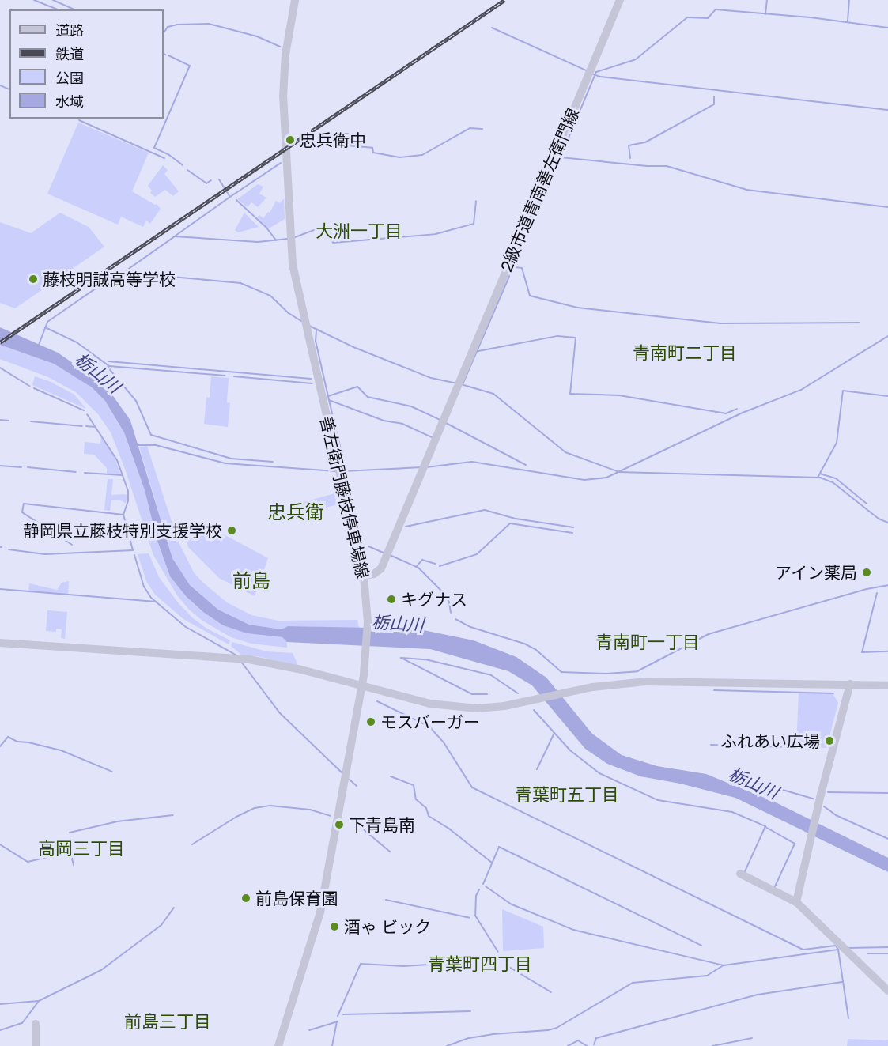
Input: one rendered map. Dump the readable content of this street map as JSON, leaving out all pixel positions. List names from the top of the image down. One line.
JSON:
{"streets":{"street":["2級市道青南善左衛門線","善左衛門藤枝停車場線"]},"crossings":[["2級市道青南善左衛門線","善左衛門藤枝停車場線"]],"districts":["大洲一丁目","青南町二丁目","忠兵衛","前島","青南町一丁目","青葉町五丁目","高岡三丁目","青葉町四丁目","前島三丁目"],"water":["栃山川"],"places":["忠兵衛中","藤枝明誠高等学校","静岡県立藤枝特別支援学校","アイン薬局","キグナス","モスバーガー","ふれあい広場","下青島南","前島保育園","酒ゃ ビック"],"legend":["道路","鉄道","公園","水域"]}
